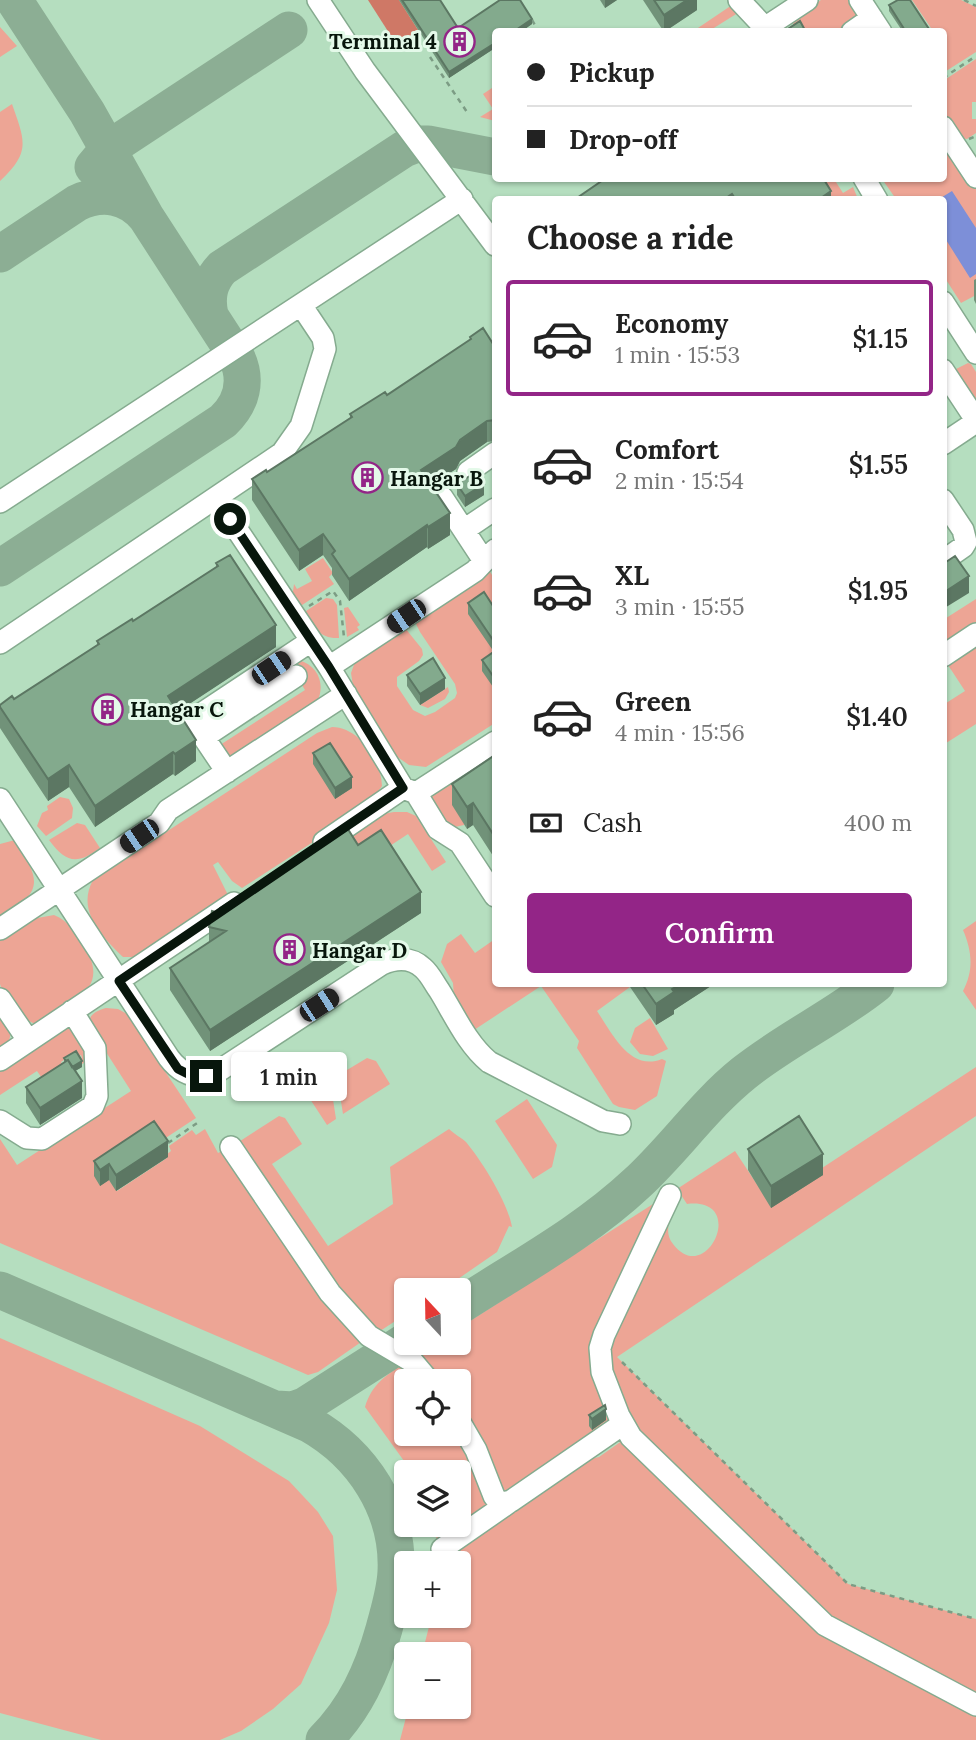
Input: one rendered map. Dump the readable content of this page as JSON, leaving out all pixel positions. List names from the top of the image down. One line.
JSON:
{"places":{"building":["Terminal 4","Hangar B","Hangar C","Hangar D"]},"north":"top","page":{"banner":["Pickup","Drop-off"],"heading":"Choose a ride","list":[{"name":"Economy","note":"1 min · 15:53","value":"$1.15"},{"name":"Comfort","note":"2 min · 15:54","value":"$1.55"},{"name":"XL","note":"3 min · 15:55","value":"$1.95"},{"name":"Green","note":"4 min · 15:56","value":"$1.40"}],"pay":["Cash","400 m"],"buttons":"Confirm","bubble":"1 min","map_buttons":["+","−"]}}
